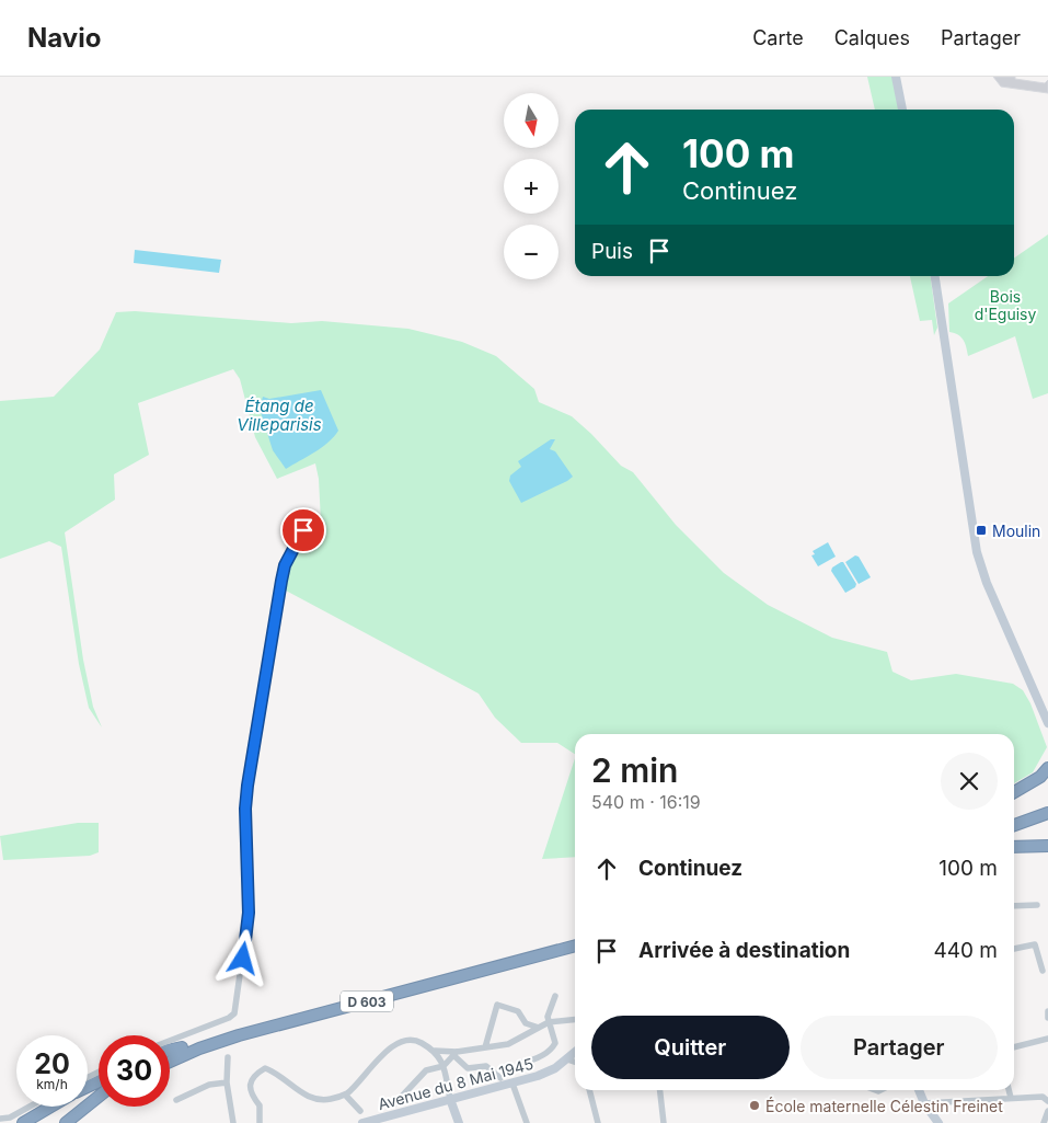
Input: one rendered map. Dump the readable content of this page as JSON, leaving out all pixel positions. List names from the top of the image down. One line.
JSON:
{"streets":{"highway":["D 603"],"main road":["Avenue du 8 Mai 1945"]},"water":["Étang de Villeparisis"],"parks":["Bois d'Eguisy"],"places":{"transit":["Moulin"],"other":["École maternelle Célestin Freinet"]},"north":"bottom","page":{"header":"Navio","nav":["Carte","Calques","Partager"],"map_buttons":["+","−"],"turn":["100 m","Continuez"],"then":"Puis","heading":["2 min","540 m · 16:19"],"list":[{"name":"Continuez","value":"100 m"},{"name":"Arrivée à destination","value":"440 m"}],"buttons":["Quitter","Partager"],"speed":"20 km/h","limit":"30"}}
